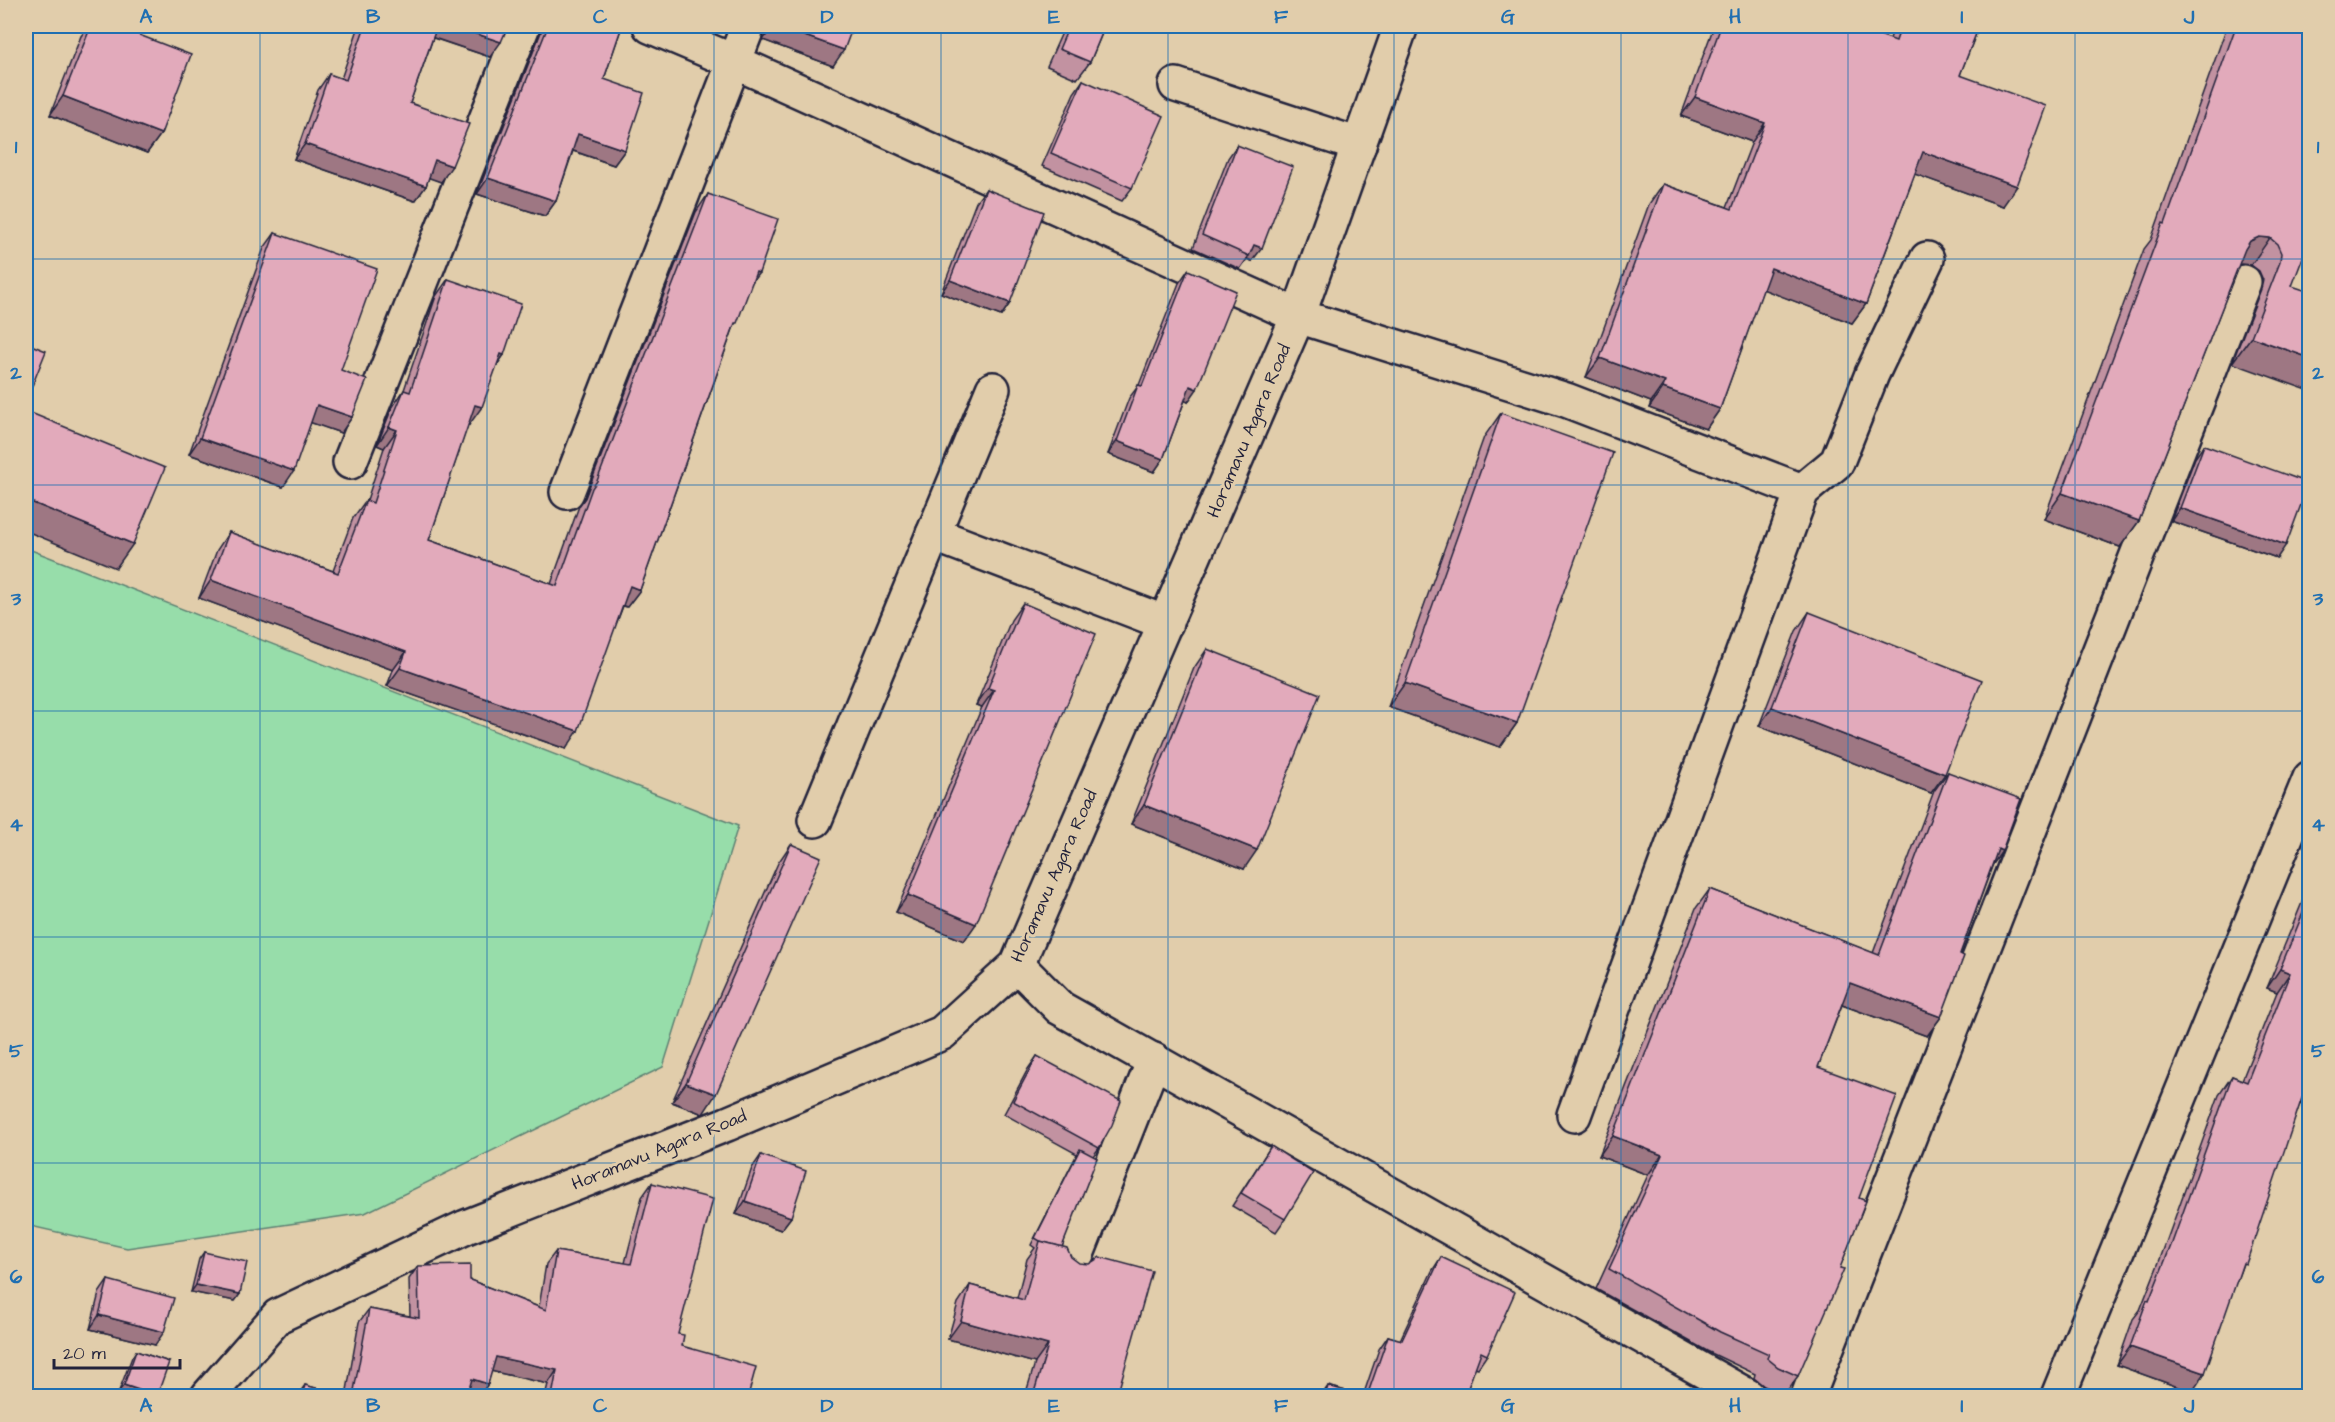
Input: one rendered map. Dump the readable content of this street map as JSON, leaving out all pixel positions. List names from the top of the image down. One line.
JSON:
{"streets":{"street":["Horamavu Agara Road"]},"scale_bar":"20 m","grid":{"columns":["A","B","C","D","E","F","G","H","I","J"],"rows":["1","2","3","4","5","6"]}}
